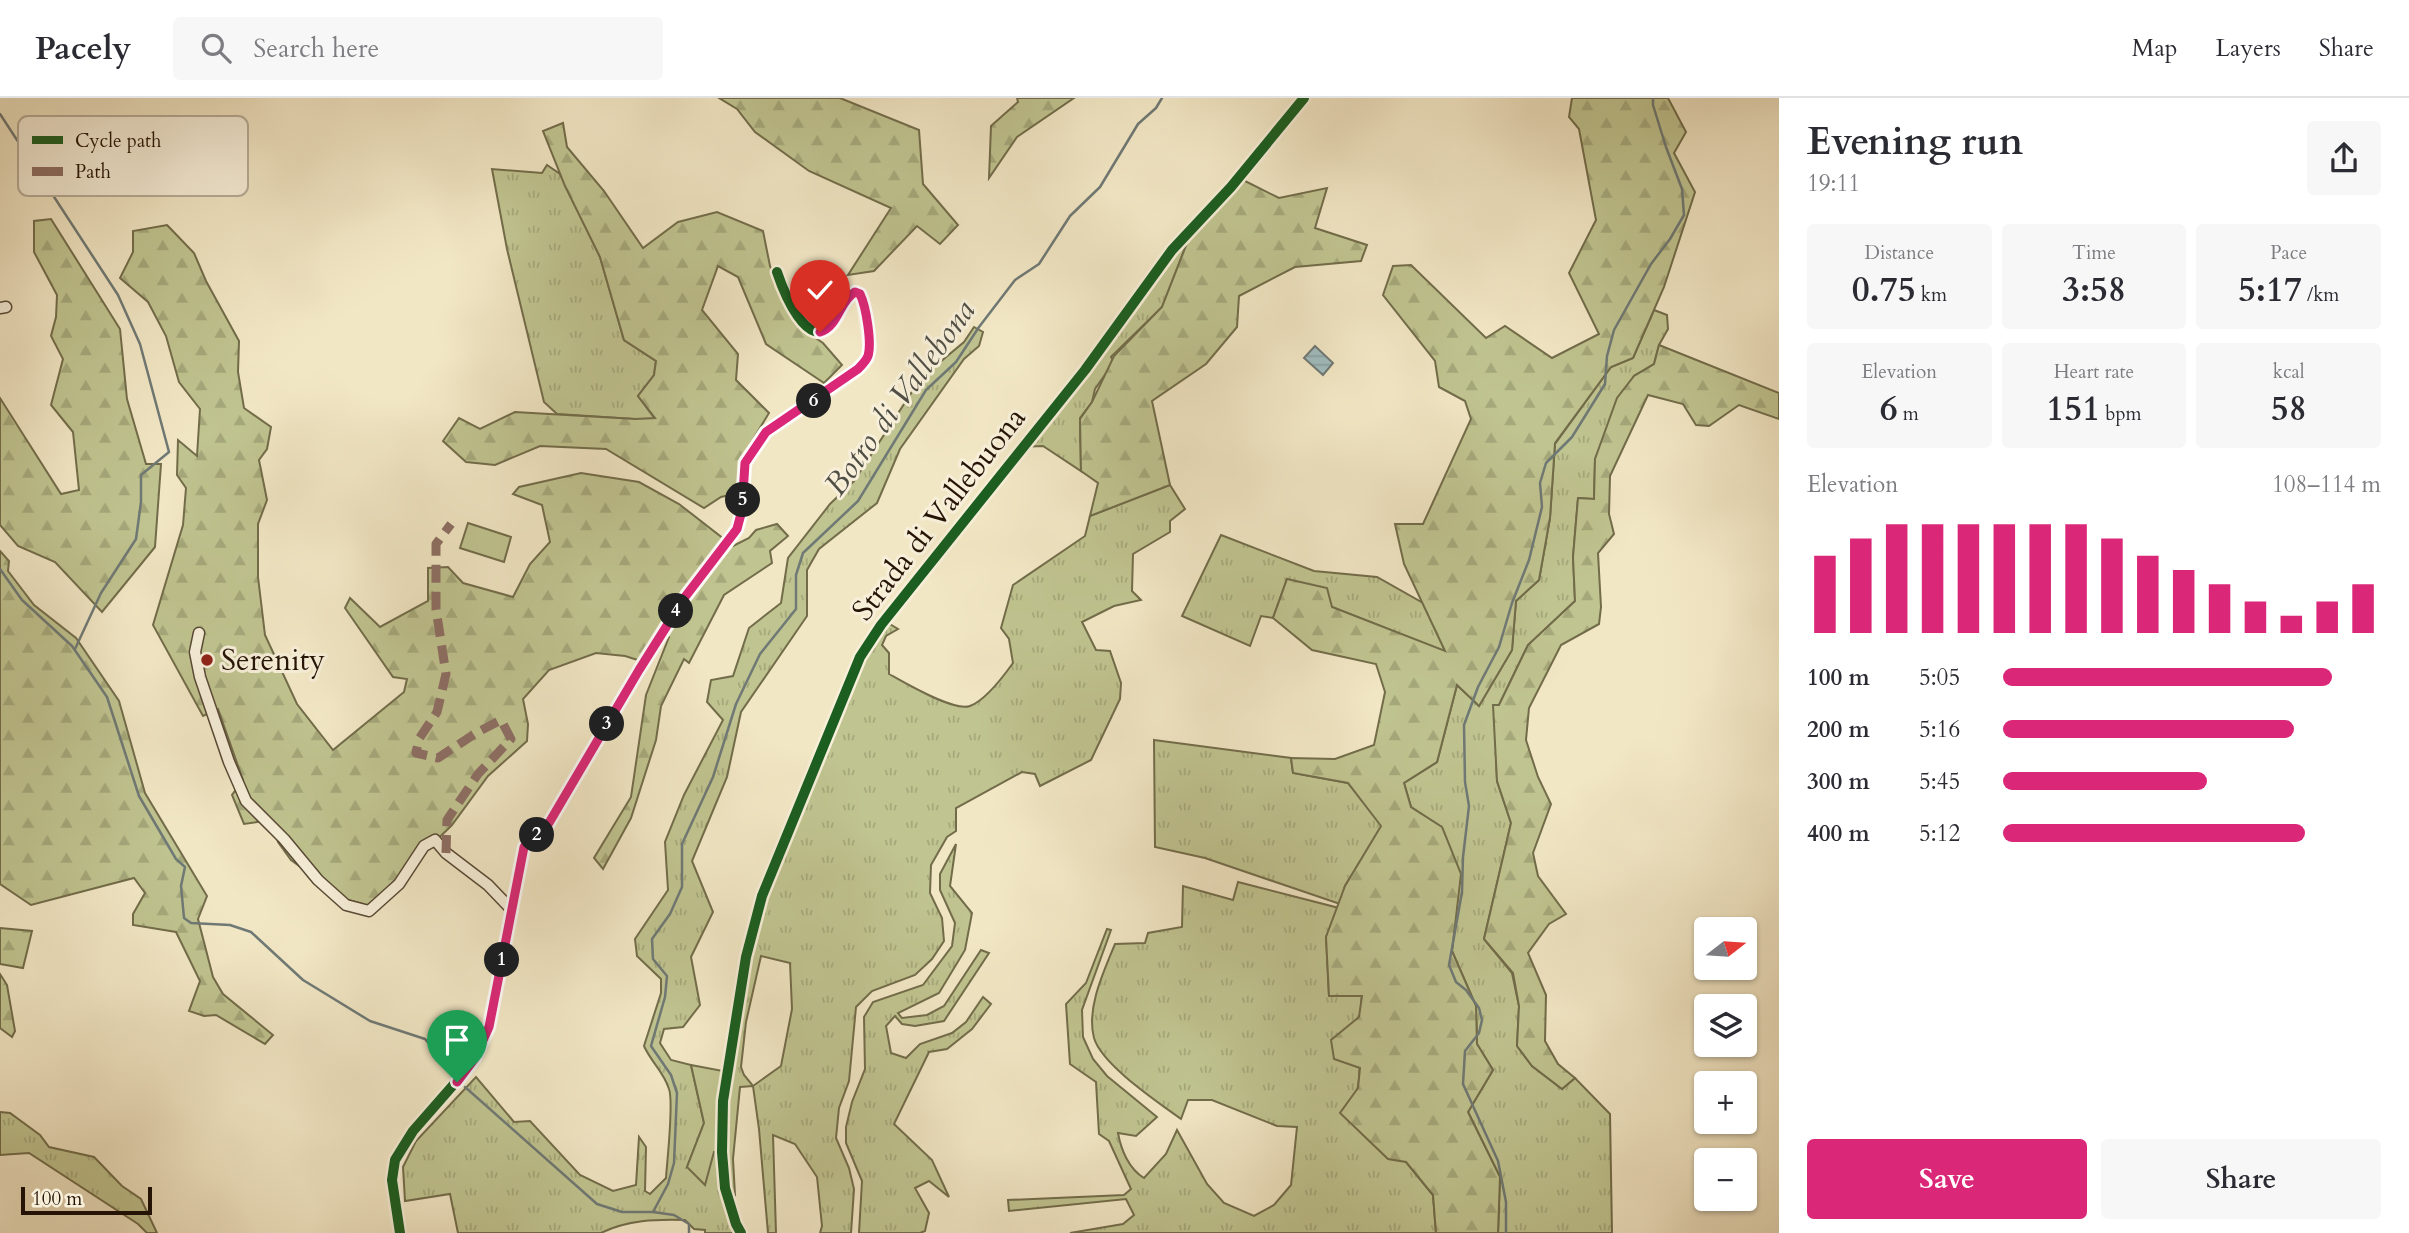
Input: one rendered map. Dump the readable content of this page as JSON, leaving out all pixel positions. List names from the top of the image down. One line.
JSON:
{"streets":{"street":["Strada di Vallebuona"]},"water":["Botro di Vallebona"],"places":["Serenity"],"legend":["Cycle path","Path"],"scale_bar":"100 m","north":"right","page":{"header":"Pacely","search":"Search here","nav":["Map","Layers","Share"],"heading":["Evening run","19:11"],"stats":[["Distance","0.75 km"],["Time","3:58"],["Pace","5:17 /km"],["Elevation","6 m"],["Heart rate","151 bpm"],["kcal","58"]],"pins":["6","5","4","3","2","1"],"chart":["Elevation","108–114 m"],"list":[{"name":"100 m","note":"5:05"},{"name":"200 m","note":"5:16"},{"name":"300 m","note":"5:45"},{"name":"400 m","note":"5:12"}],"map_buttons":["+","−"],"buttons":["Save","Share"],"scale":"100 m"}}
